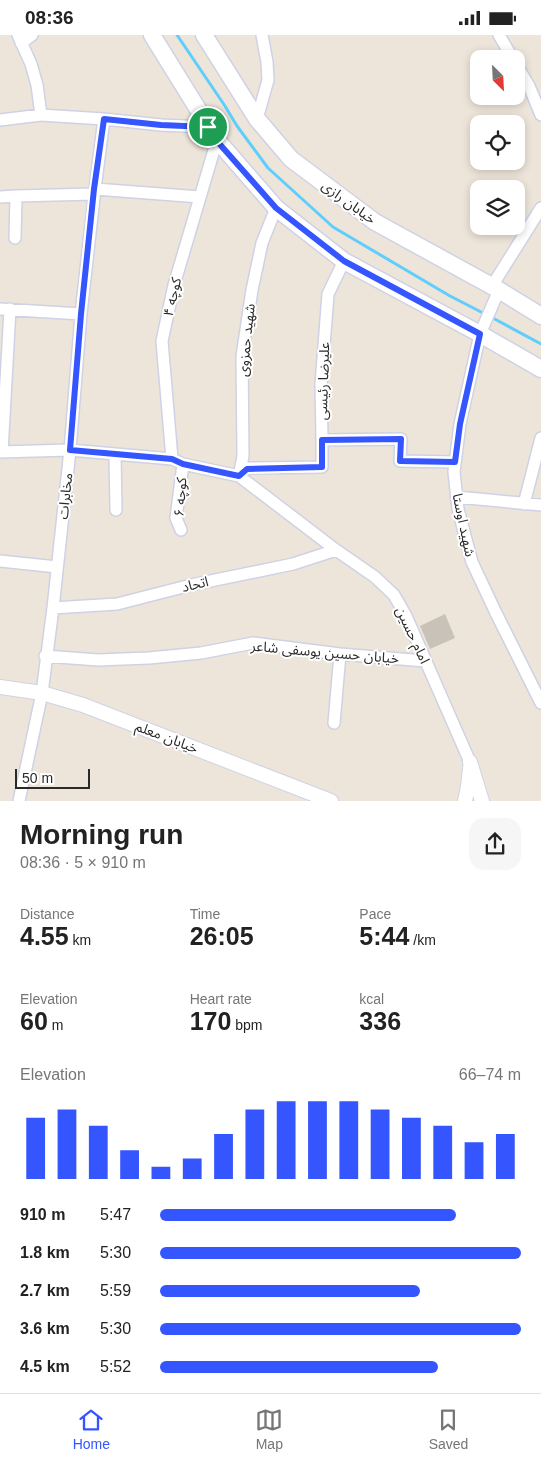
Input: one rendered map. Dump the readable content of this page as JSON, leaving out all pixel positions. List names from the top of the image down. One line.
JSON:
{"streets":{"main road":["خیابان رازی"],"street":["کوچه ۴","شهید حمزوی","علیرضا رئیسی","مخابرات","کوچه ۶","شهید اوستا","اتحاد","امام حسین","خیابان حسین یوسفی شاعر","خیابان معلم"]},"crossings":[["خیابان رازی","شهید اوستا"],["شهید حمزوی","امام حسین"],["علیرضا رئیسی","شهید اوستا"],["مخابرات","اتحاد"],["مخابرات","خیابان حسین یوسفی شاعر"],["مخابرات","خیابان معلم"],["اتحاد","امام حسین"],["امام حسین","خیابان حسین یوسفی شاعر"]],"scale_bar":"50 m","north":"bottom right","page":{"status":"08:36","scale":"50 m","heading":["Morning run","08:36 · 5 × 910 m"],"stats":[["Distance","4.55 km"],["Time","26:05"],["Pace","5:44 /km"],["Elevation","60 m"],["Heart rate","170 bpm"],["kcal","336"]],"chart":["Elevation","66–74 m"],"list":[{"name":"910 m","note":"5:47"},{"name":"1.8 km","note":"5:30"},{"name":"2.7 km","note":"5:59"},{"name":"3.6 km","note":"5:30"},{"name":"4.5 km","note":"5:52"}],"tabs":["Home","Map","Saved"]}}
